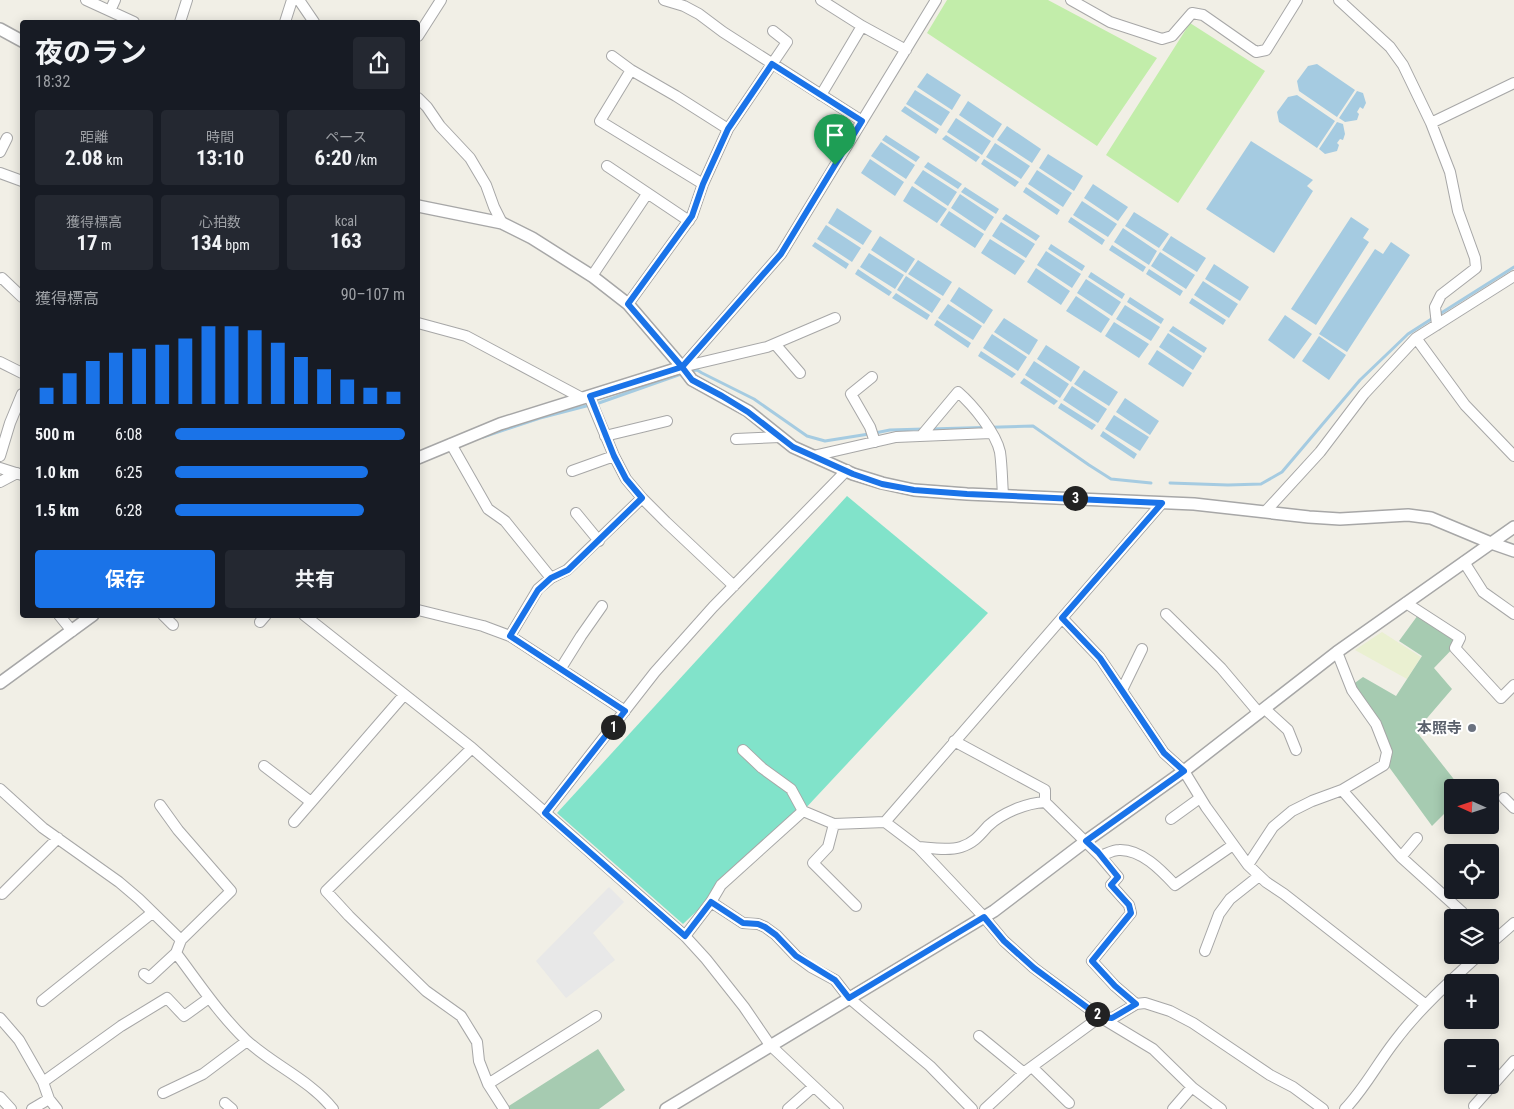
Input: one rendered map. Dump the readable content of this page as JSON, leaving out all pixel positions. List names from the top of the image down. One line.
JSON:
{"places":["本照寺"],"north":"left","page":{"heading":["夜のラン","18:32"],"stats":[["距離","2.08 km"],["時間","13:10"],["ペース","6:20 /km"],["獲得標高","17 m"],["心拍数","134 bpm"],["kcal","163"]],"chart":["獲得標高","90–107 m"],"list":[{"name":"500 m","note":"6:08"},{"name":"1.0 km","note":"6:25"},{"name":"1.5 km","note":"6:28"}],"pins":["3","1","2"],"buttons":["保存","共有"],"map_buttons":["+","−"]}}
